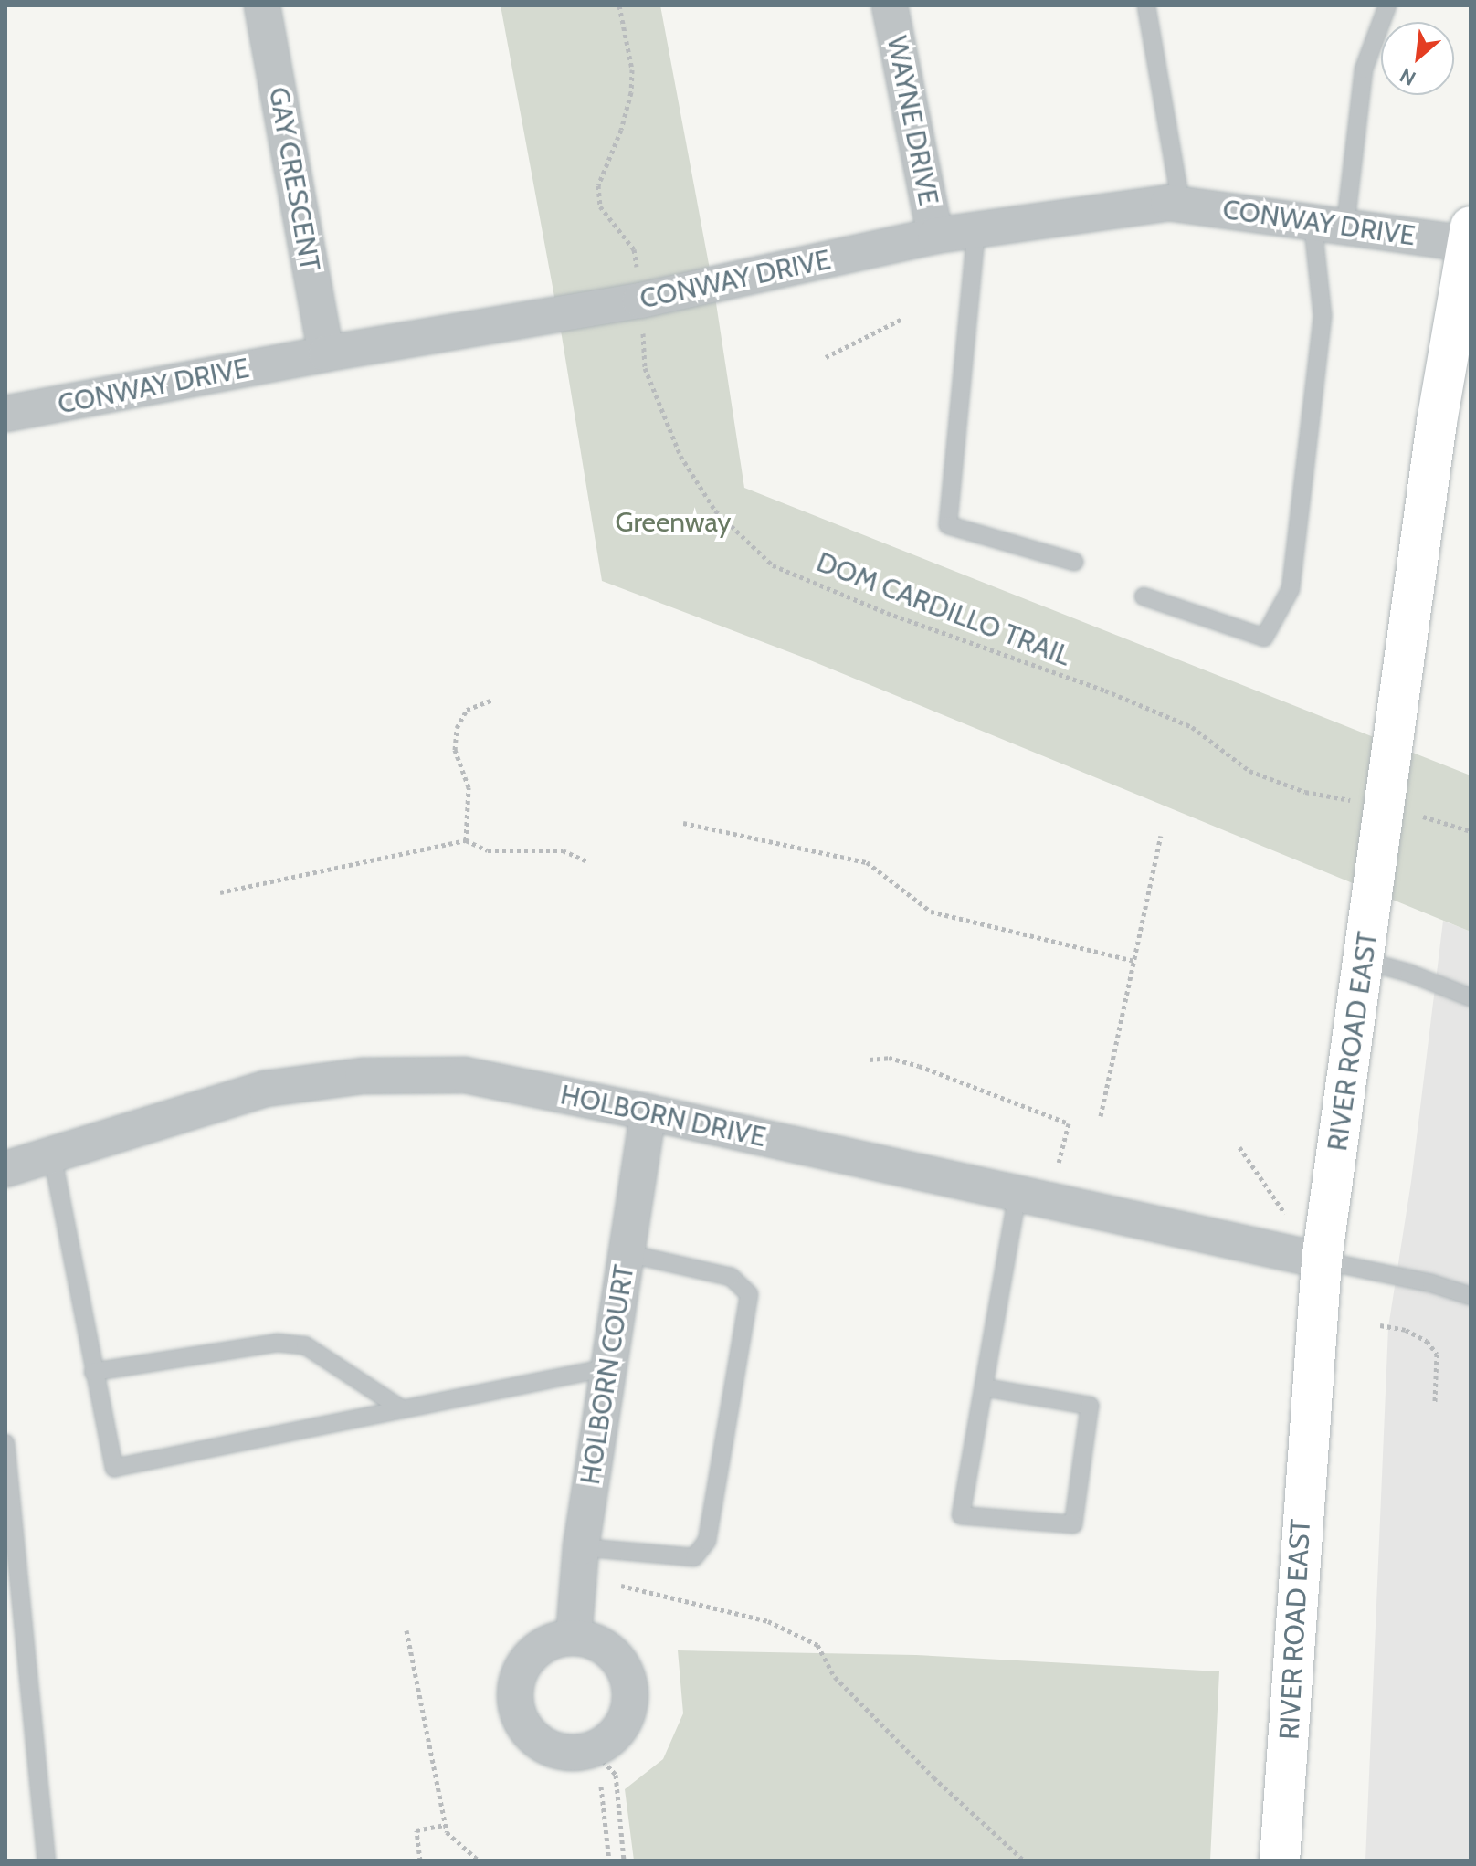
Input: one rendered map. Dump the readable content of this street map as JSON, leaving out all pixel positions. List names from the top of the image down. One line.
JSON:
{"streets":{"street":["WAYNE DRIVE","GAY CRESCENT","CONWAY DRIVE","RIVER ROAD EAST","HOLBORN DRIVE","HOLBORN COURT"],"path":["DOM CARDILLO TRAIL"]},"crossings":[["WAYNE DRIVE","CONWAY DRIVE"],["GAY CRESCENT","CONWAY DRIVE"],["CONWAY DRIVE","RIVER ROAD EAST"],["RIVER ROAD EAST","HOLBORN DRIVE"],["HOLBORN DRIVE","HOLBORN COURT"]],"parks":["Greenway"],"north":"bottom left"}
